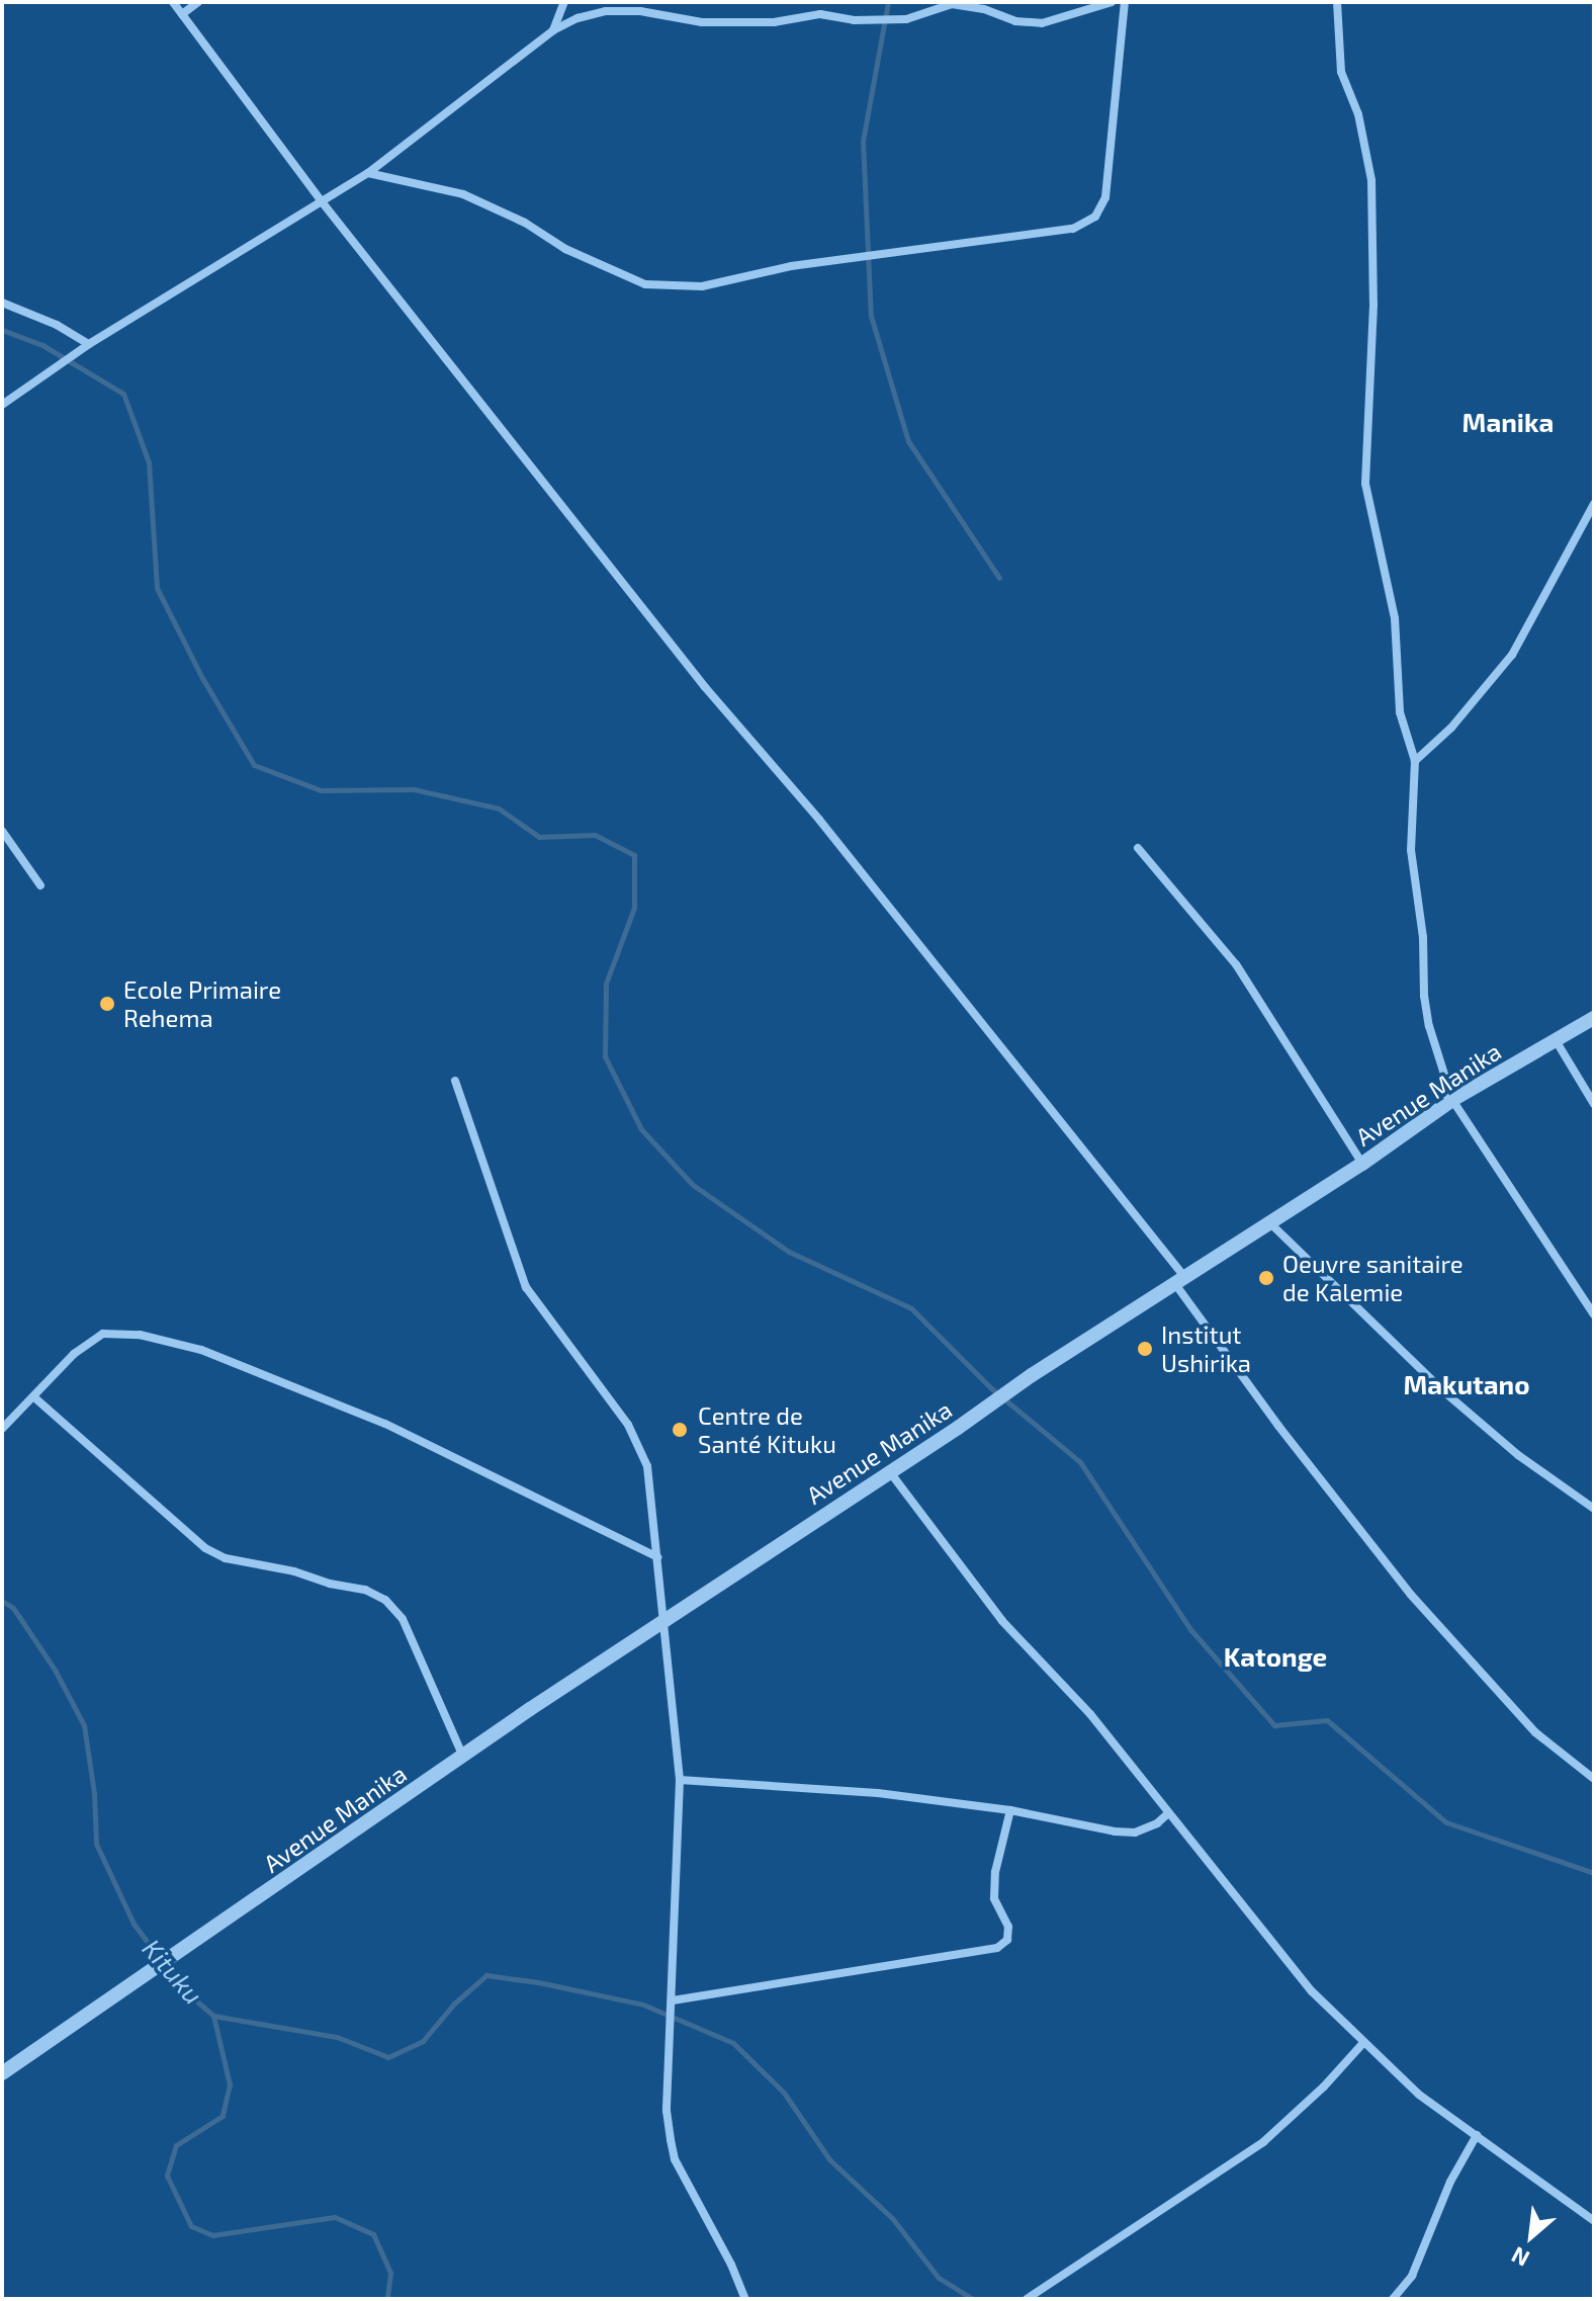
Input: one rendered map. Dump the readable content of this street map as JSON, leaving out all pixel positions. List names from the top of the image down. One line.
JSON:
{"streets":{"street":["Avenue Manika"]},"districts":["Manika","Makutano","Katonge"],"water":["Kituku"],"places":["Ecole Primaire Rehema","Oeuvre sanitaire de Kalemie","Institut Ushirika","Centre de Santé Kituku"],"north":"bottom left"}
